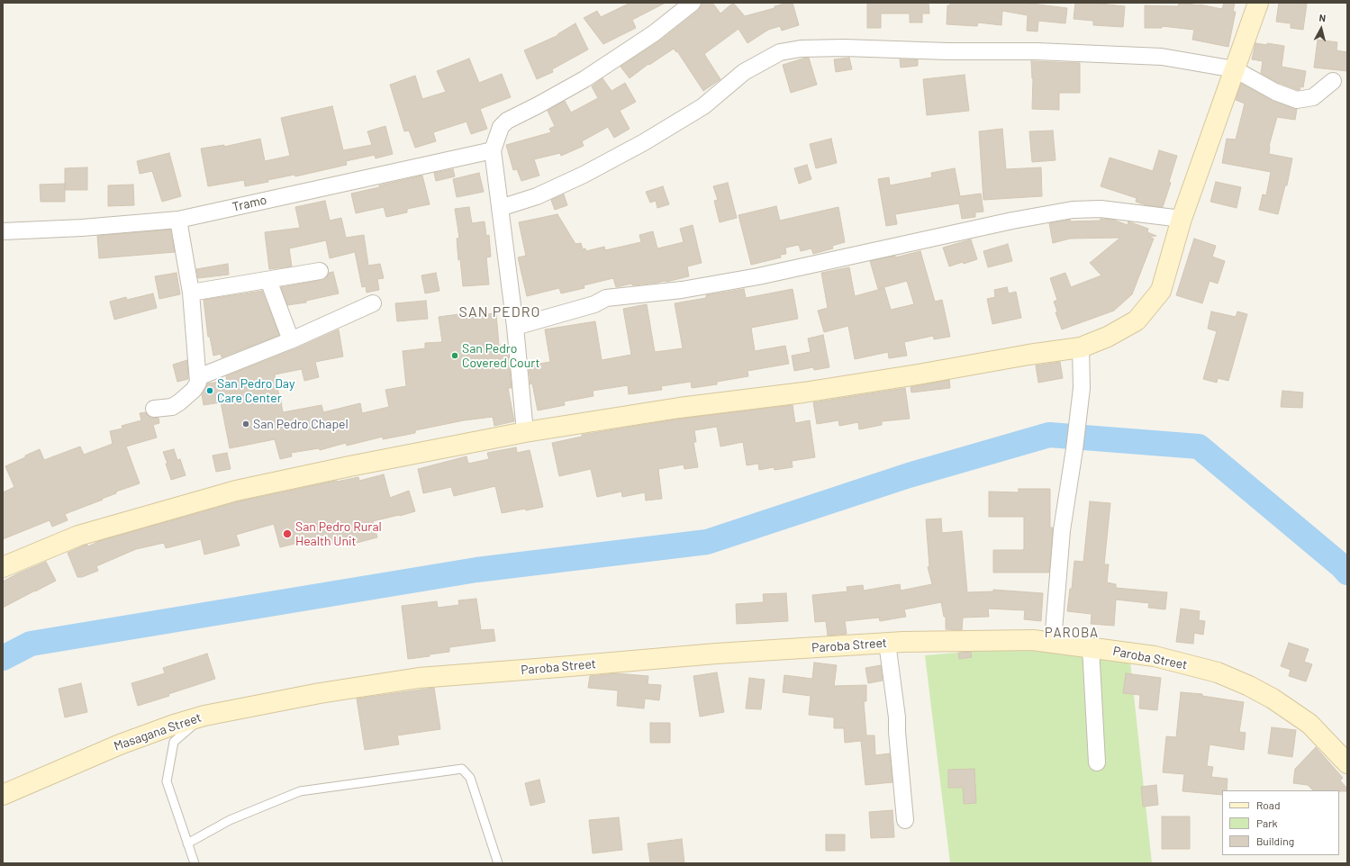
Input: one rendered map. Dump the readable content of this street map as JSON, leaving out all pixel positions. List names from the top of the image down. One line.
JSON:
{"streets":{"main road":["Paroba Street","Masagana Street"],"street":["Tramo"]},"crossings":[["Paroba Street","Masagana Street"]],"districts":["SAN PEDRO","PAROBA"],"places":["San Pedro Covered Court","San Pedro Day Care Center","San Pedro Chapel","San Pedro Rural Health Unit"],"legend":["Road","Park","Building"],"north":"top"}
